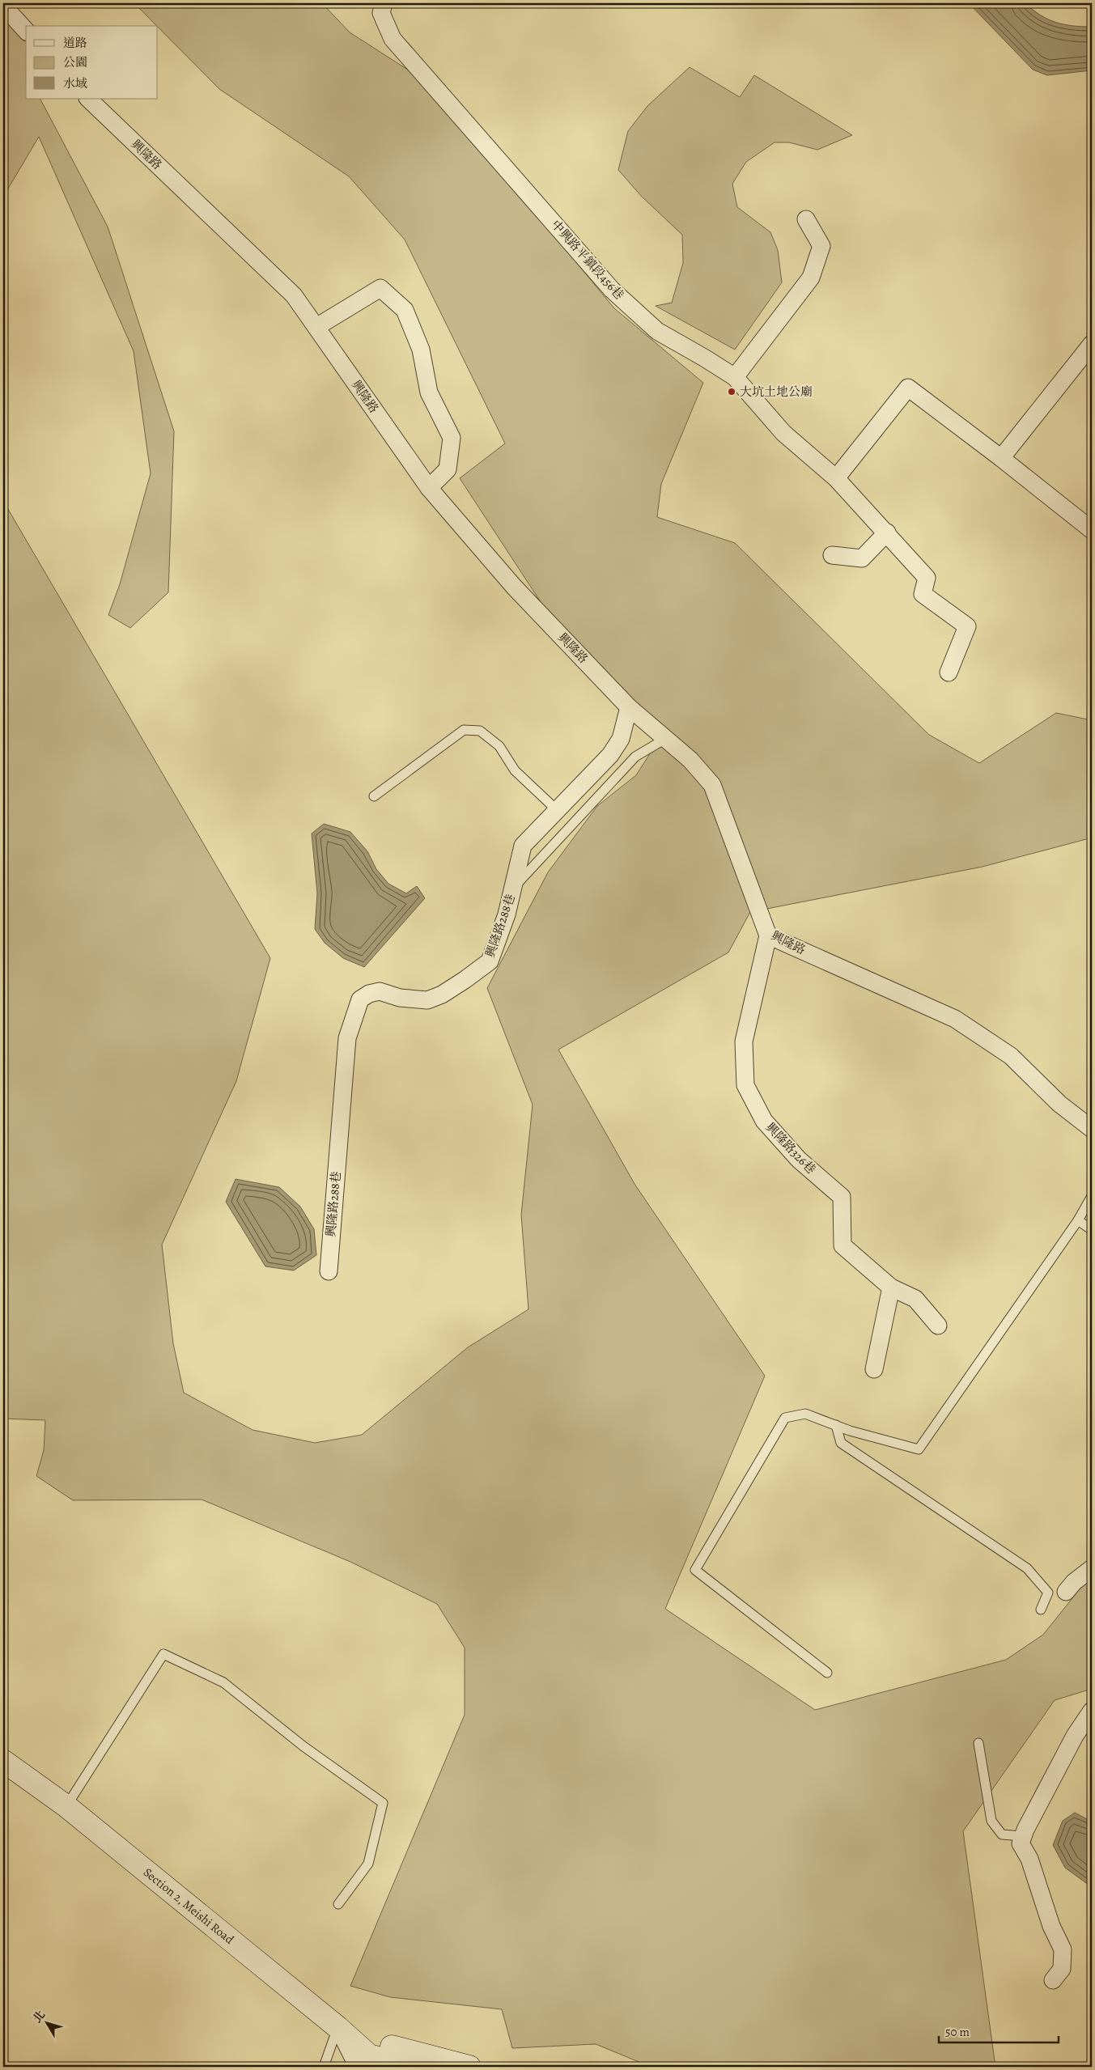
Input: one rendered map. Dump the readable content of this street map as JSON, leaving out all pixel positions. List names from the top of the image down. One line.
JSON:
{"streets":{"street":["興隆路","中興路平鎮段456巷","興隆路288巷","興隆路326巷","Section 2, Meishi Road"]},"crossings":[["興隆路","興隆路288巷"],["興隆路","興隆路326巷"]],"places":["大坑土地公廟"],"legend":["道路","公園","水域"],"scale_bar":"50 m","north":"top left"}
